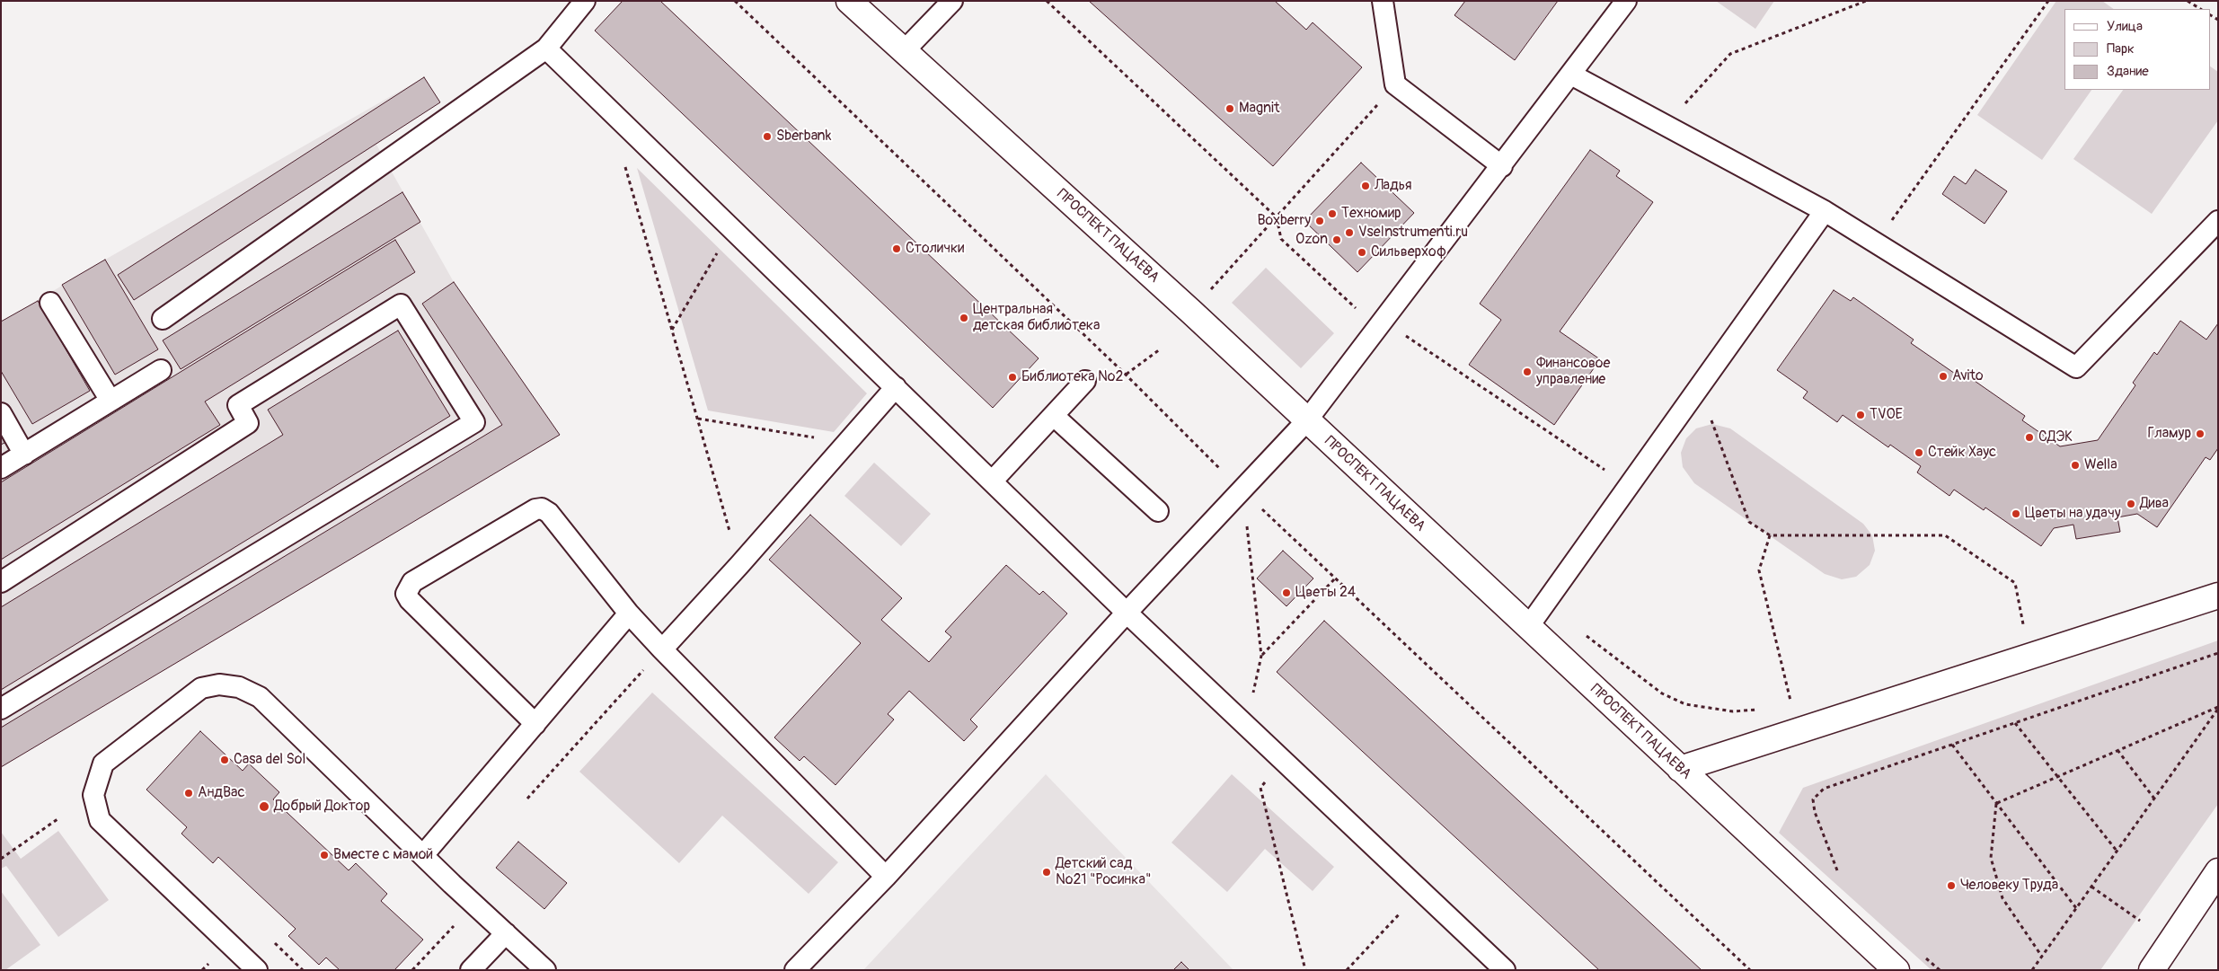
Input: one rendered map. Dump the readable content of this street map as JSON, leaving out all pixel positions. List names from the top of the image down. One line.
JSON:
{"streets":{"main road":["ПРОСПЕКТ ПАЦАЕВА"]},"places":["Magnit","Sberbank","Ладья","Техномир","Boxberry","VseInstrumenti.ru","Ozon","Столички","Сильверхоф","Центральная детская библиотека","Финансовое управление","Avito","Библиотека №2","TVOE","Гламур","СДЭК","Стейк Хаус","Wella","Дива","Цветы на удачу","Цветы 24","Casa del Sol","АндВас","Добрый Доктор","Вместе с мамой","Детский сад №21 \"Росинка\"","Человеку Труда"],"legend":["Улица","Парк","Здание"]}
